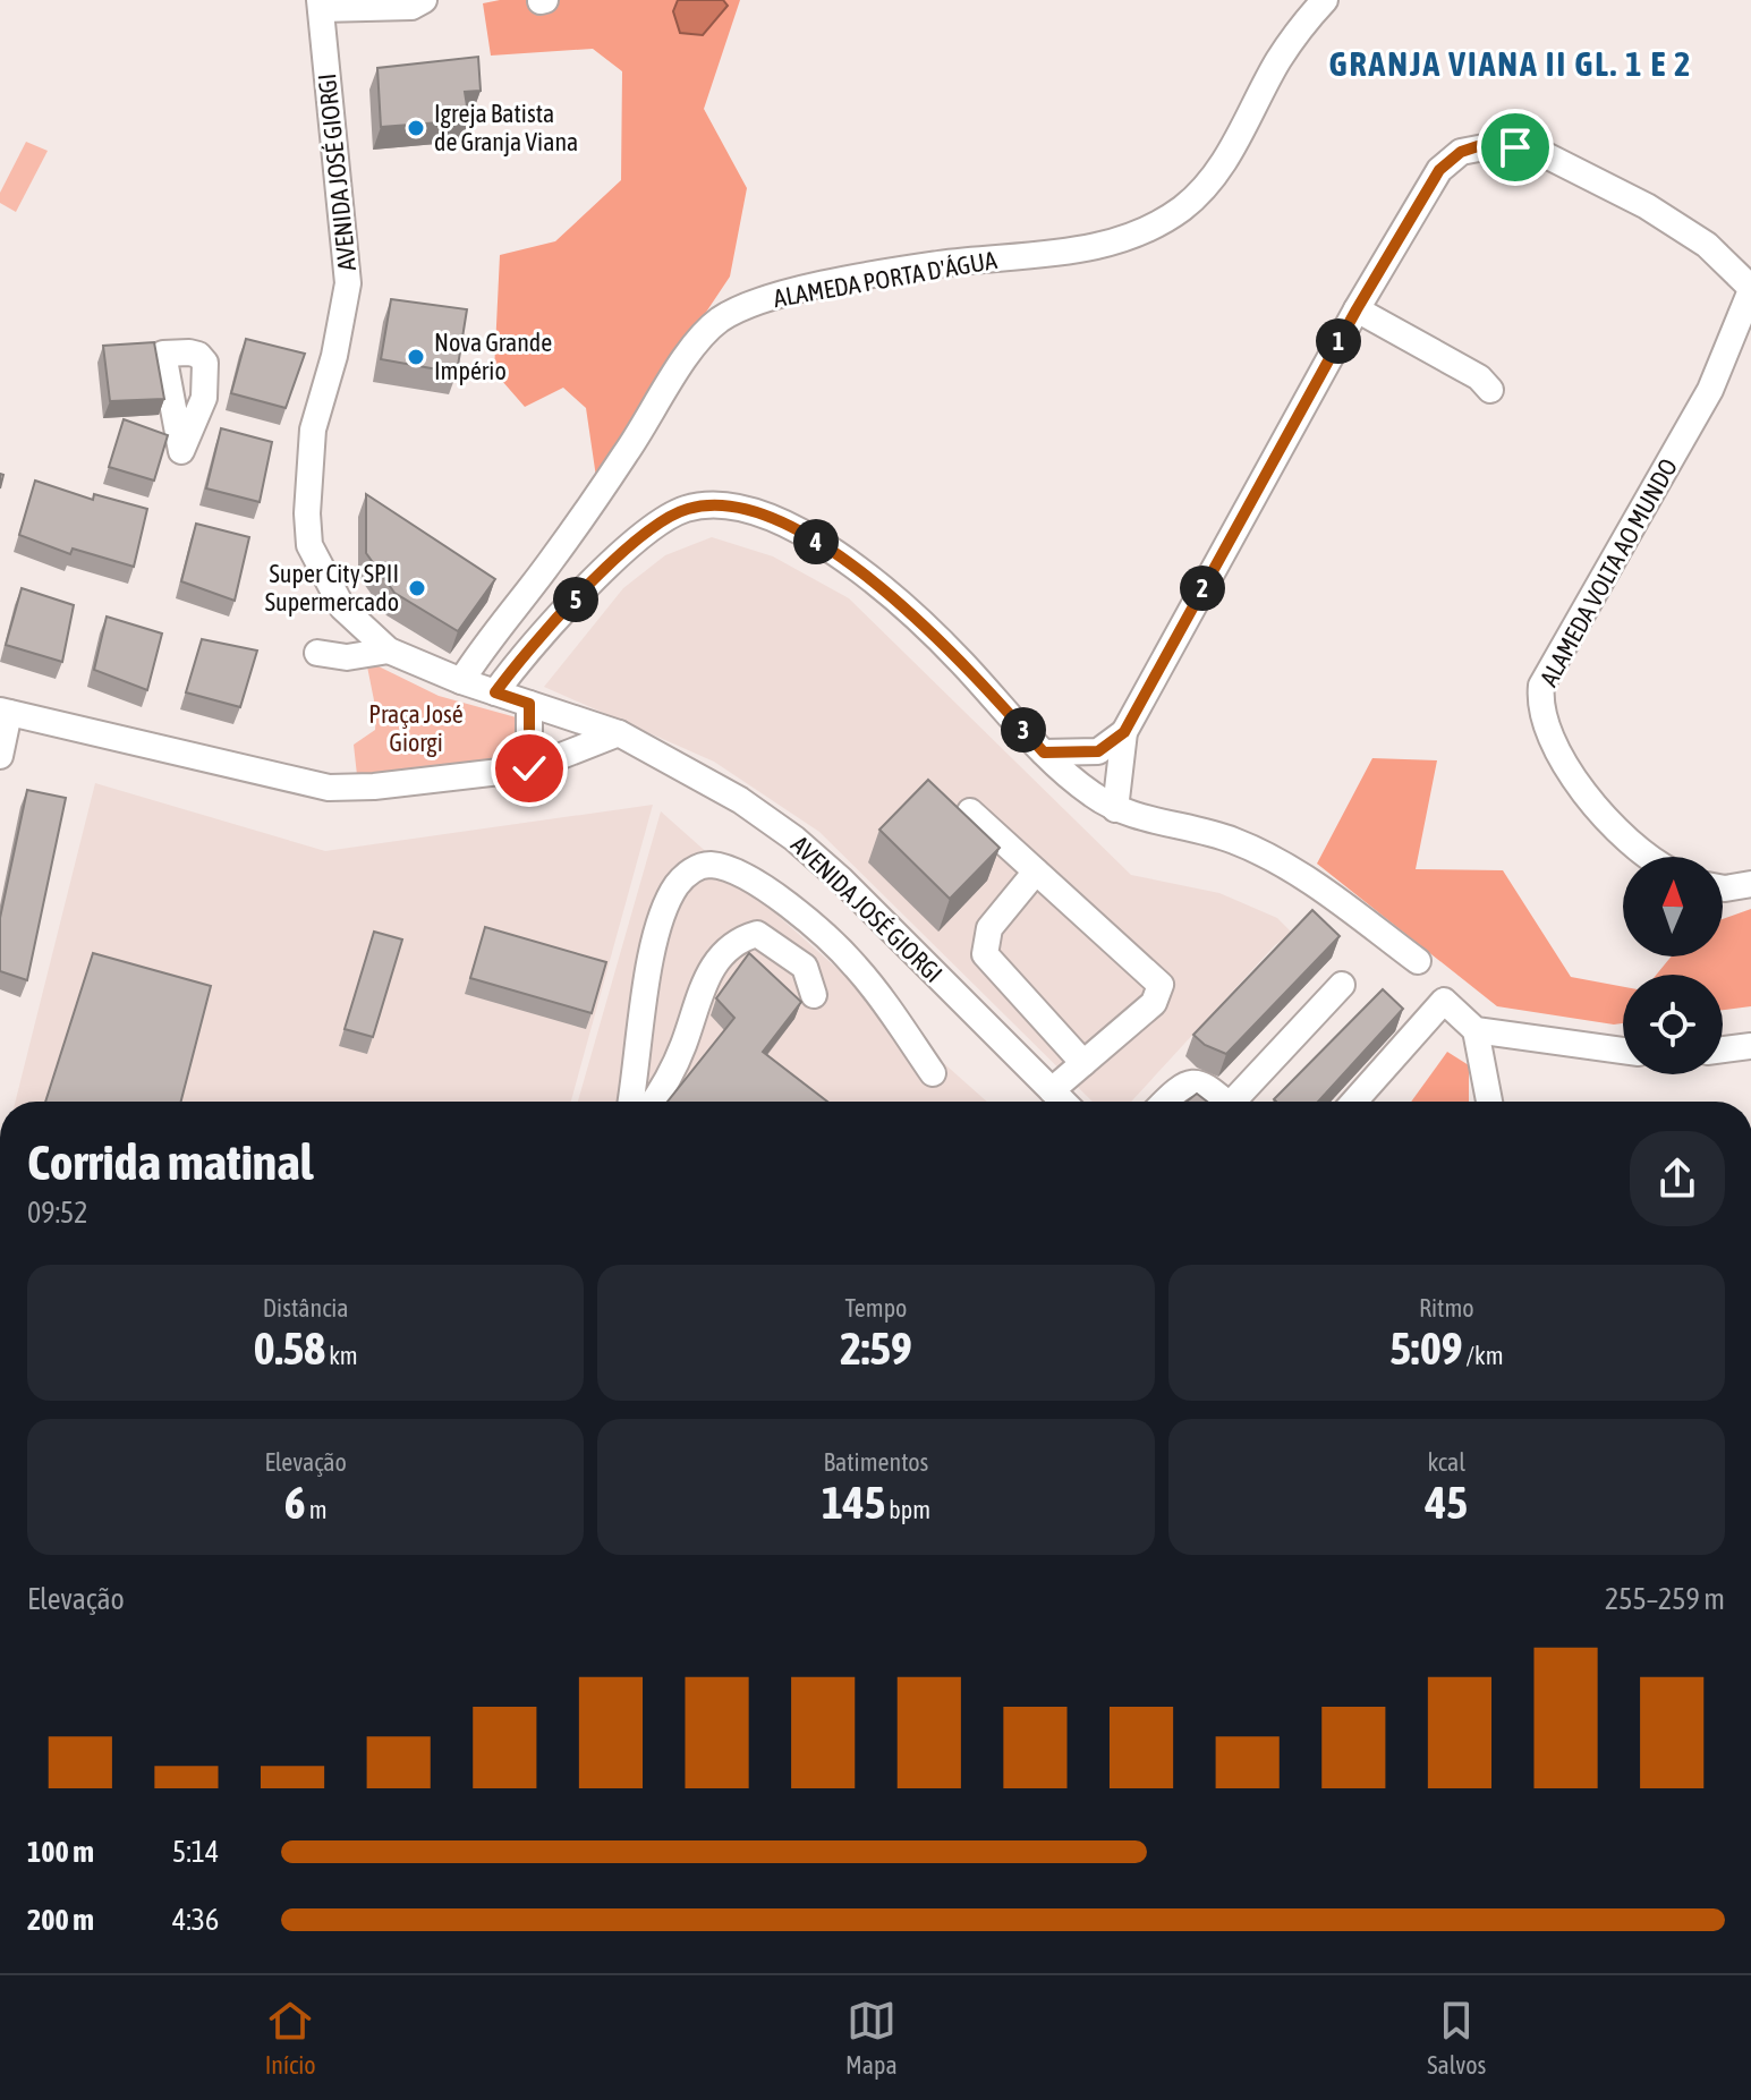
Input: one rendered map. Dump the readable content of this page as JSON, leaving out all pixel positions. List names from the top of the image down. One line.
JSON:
{"streets":{"street":["AVENIDA JOSÉ GIORGI","ALAMEDA PORTA D'ÁGUA","ALAMEDA VOLTA AO MUNDO"]},"crossings":[["AVENIDA JOSÉ GIORGI","ALAMEDA PORTA D'ÁGUA"]],"districts":["GRANJA VIANA II GL. 1 E 2"],"parks":["Praça José Giorgi"],"places":["Igreja Batista de Granja Viana","Nova Grande Império","Super City SPII Supermercado"],"north":"top","page":{"pins":["1","4","2","5","3"],"heading":["Corrida matinal","09:52"],"stats":[["Distância","0.58 km"],["Tempo","2:59"],["Ritmo","5:09 /km"],["Elevação","6 m"],["Batimentos","145 bpm"],["kcal","45"]],"chart":["Elevação","255–259 m"],"list":[{"name":"100 m","note":"5:14"},{"name":"200 m","note":"4:36"}],"tabs":["Início","Mapa","Salvos"]}}
